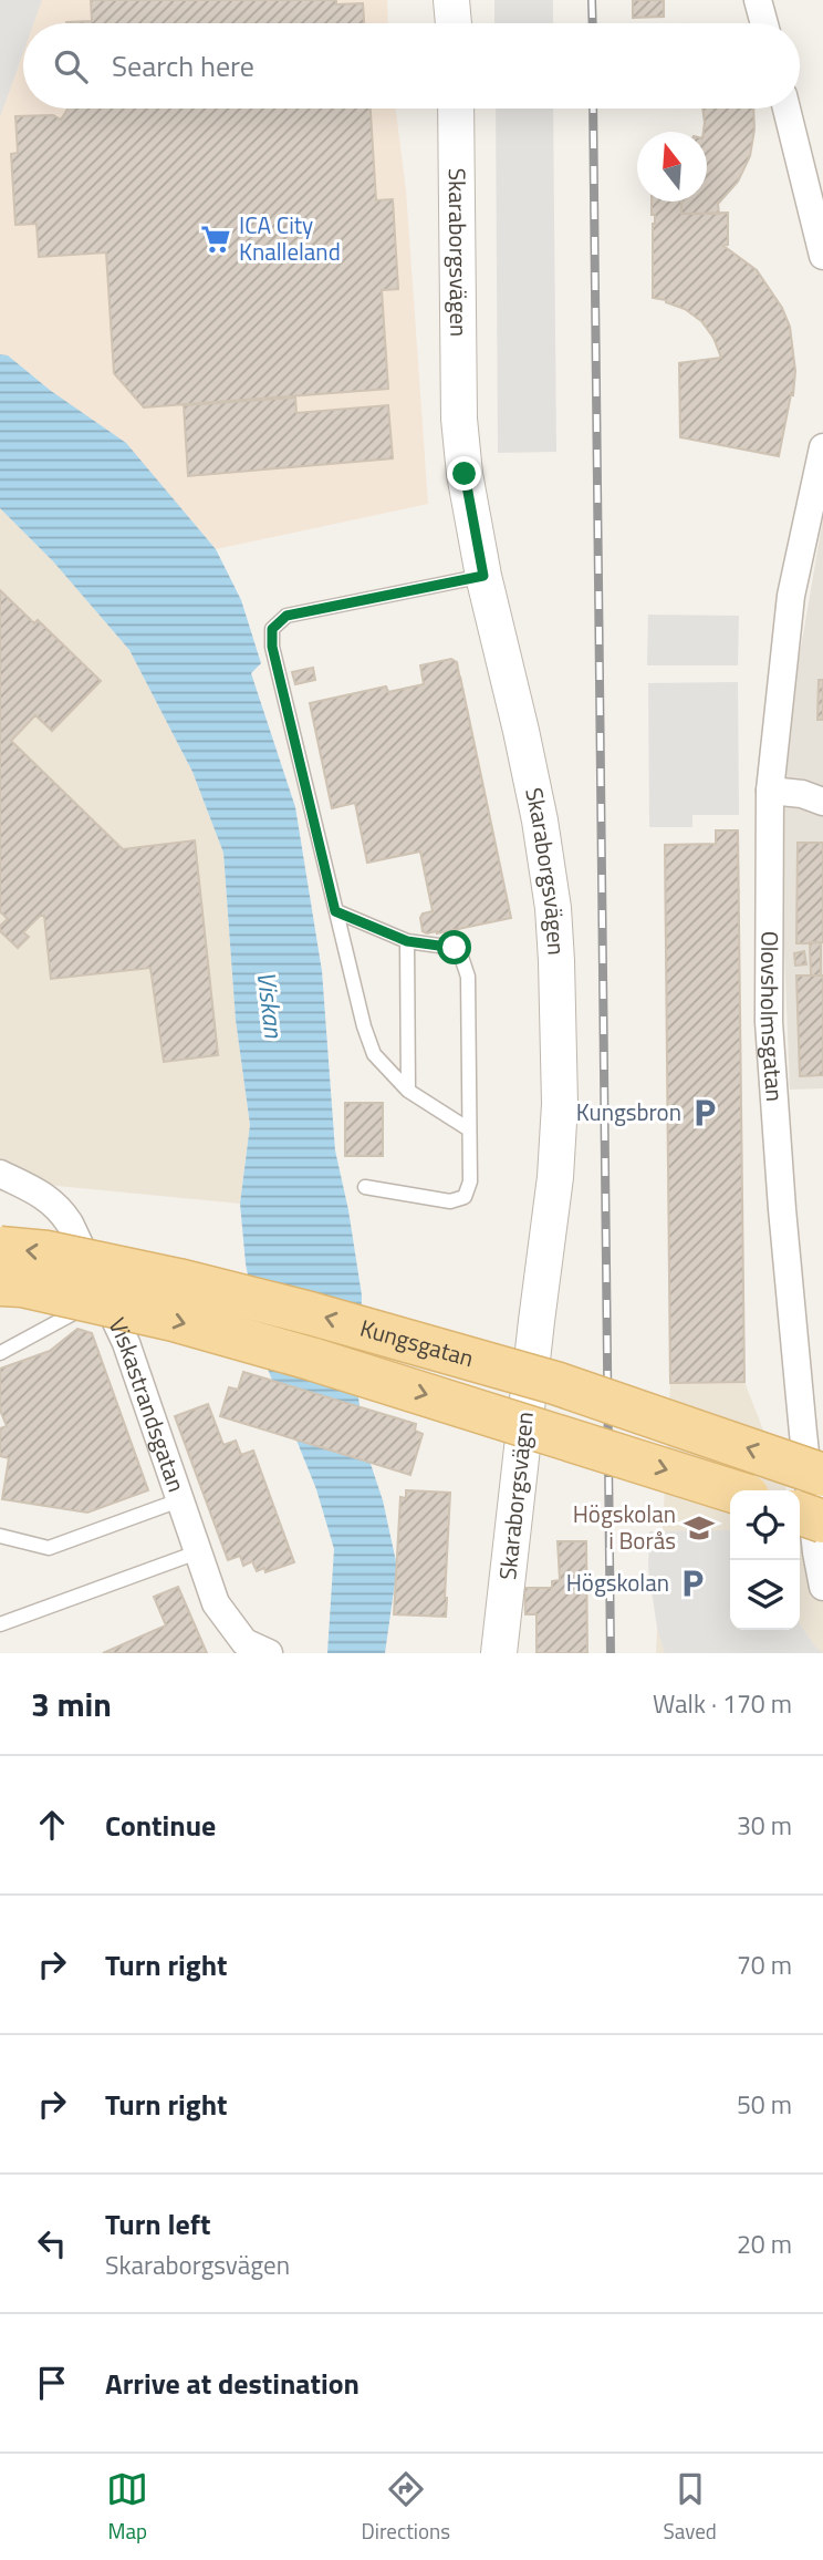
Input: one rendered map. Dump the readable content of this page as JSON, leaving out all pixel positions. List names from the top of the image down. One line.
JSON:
{"streets":{"main road":["Kungsgatan"],"street":["Skaraborgsvägen","Olovsholmsgatan","Viskastrandsgatan"]},"water":["Viskan"],"places":{"supermarket":["ICA City Knalleland"],"parking":["Kungsbron","Högskolan"],"school or university":["Högskolan i Borås"]},"north":"top","page":{"search":"Search here","heading":["3 min","Walk · 170 m"],"list":[["Continue","30 m"],["Turn right","70 m"],["Turn right","50 m"],["Turn left","Skaraborgsvägen","20 m"],"Arrive at destination"],"nav":["Map","Directions","Saved"]}}
